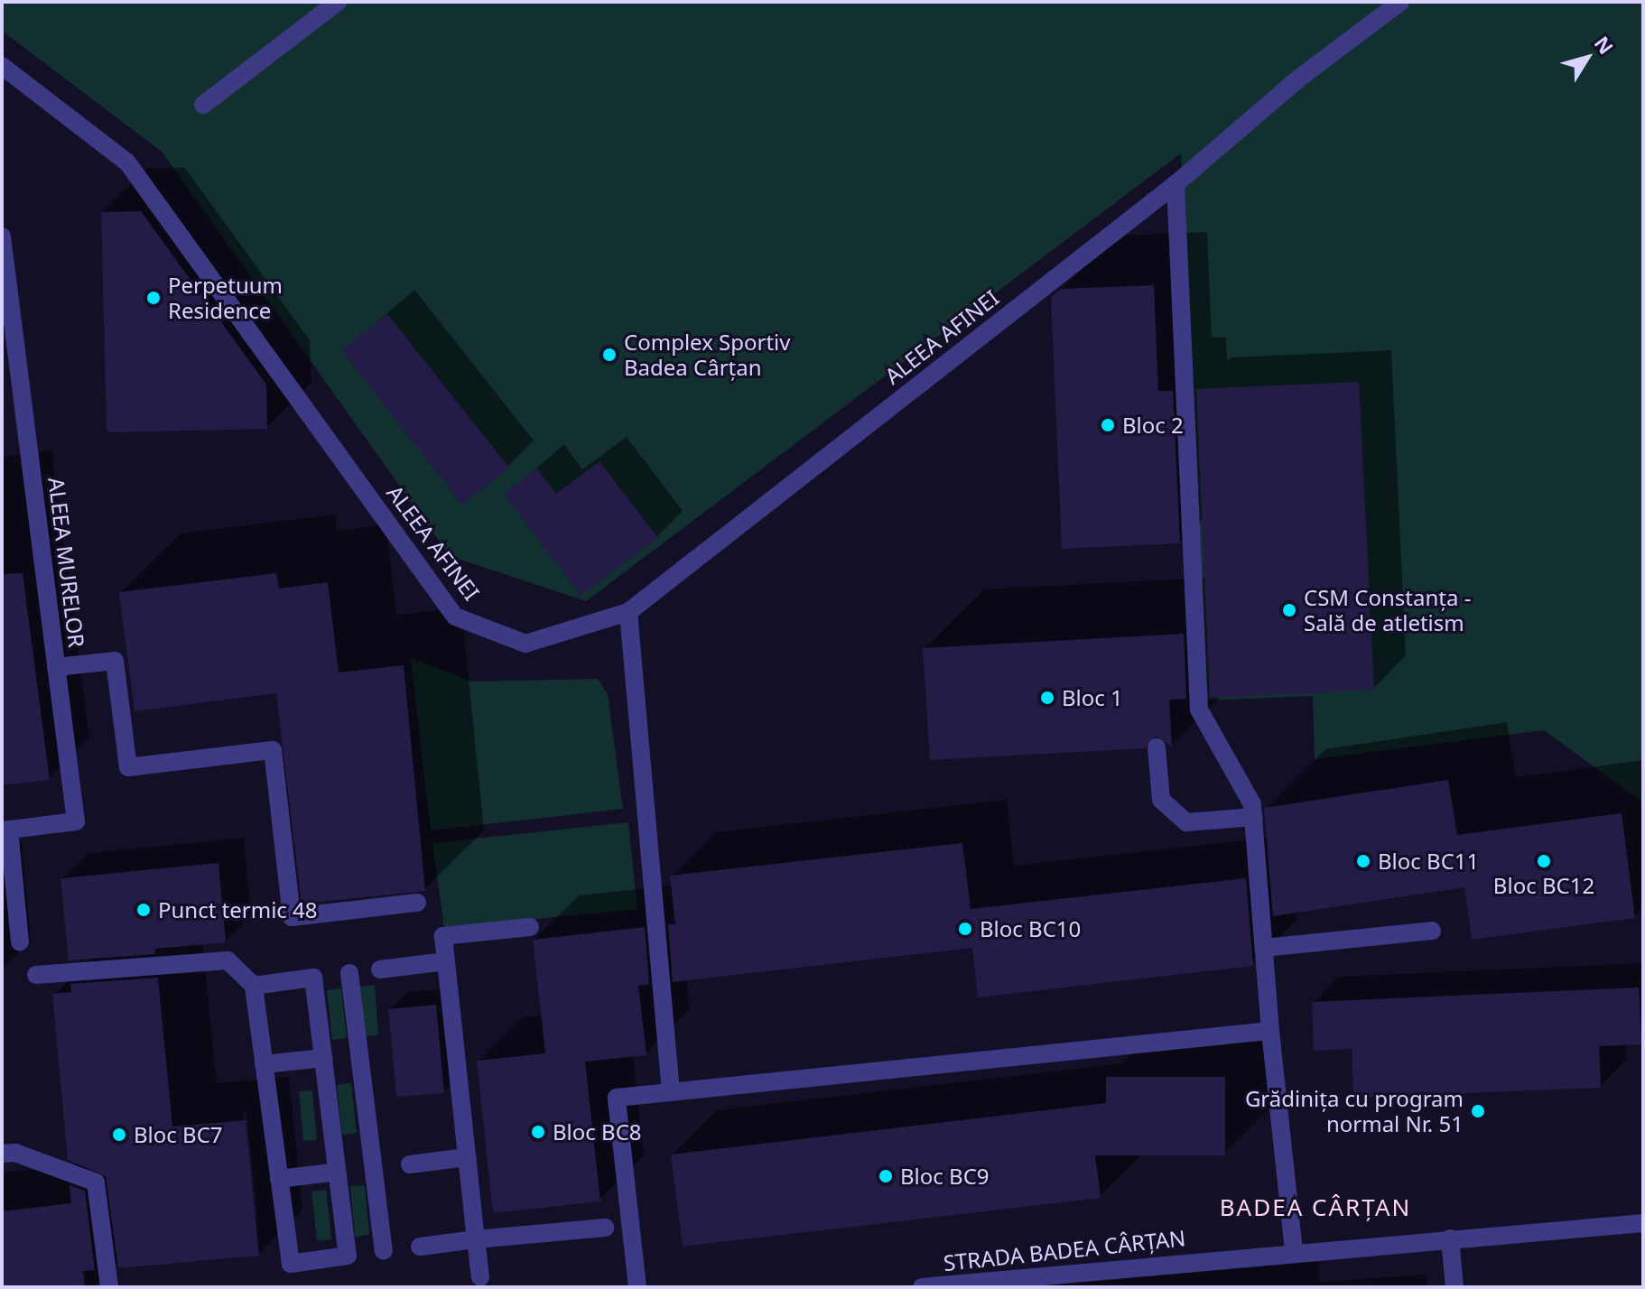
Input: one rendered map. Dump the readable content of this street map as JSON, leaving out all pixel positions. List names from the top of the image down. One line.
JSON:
{"streets":{"street":["ALEEA AFINEI","ALEEA MURELOR","STRADA BADEA CÂRȚAN"]},"districts":["BADEA CÂRȚAN"],"places":["Perpetuum Residence","Complex Sportiv Badea Cârțan","Bloc 2","CSM Constanța - Sală de atletism","Bloc 1","Bloc BC11","Bloc BC12","Punct termic 48","Bloc BC10","Grădinița cu program normal Nr. 51","Bloc BC8","Bloc BC7","Bloc BC9"],"north":"top right"}
